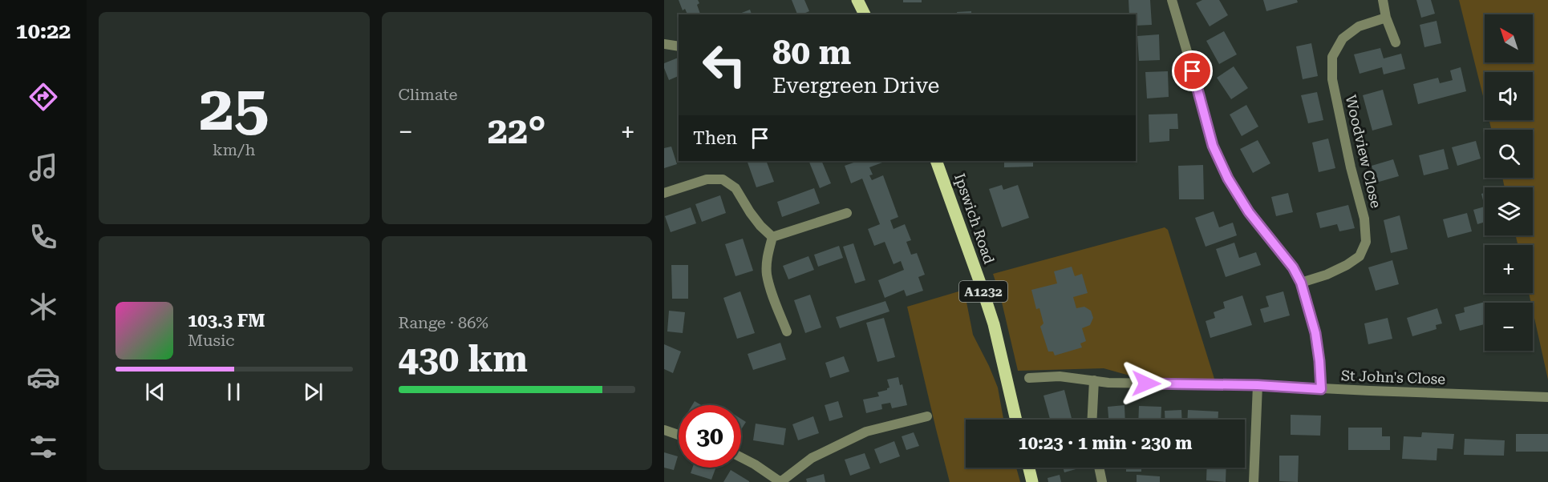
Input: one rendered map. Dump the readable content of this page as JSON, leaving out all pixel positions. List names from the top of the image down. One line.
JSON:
{"streets":{"main road":["Ipswich Road","A1232"],"street":["Woodview Close","St John's Close"]},"north":"top left","page":{"tabs":"10:22","tile":[["25","km/h"],"Climate",["Range · 86%","430 km"]],"map_buttons":["+","−"],"turn":["80 m","Evergreen Drive"],"heat":["−","22°","+"],"then":"Then","song":["103.3 FM","Music"],"limit":"30","trip":"10:23 · 1 min · 230 m"}}
